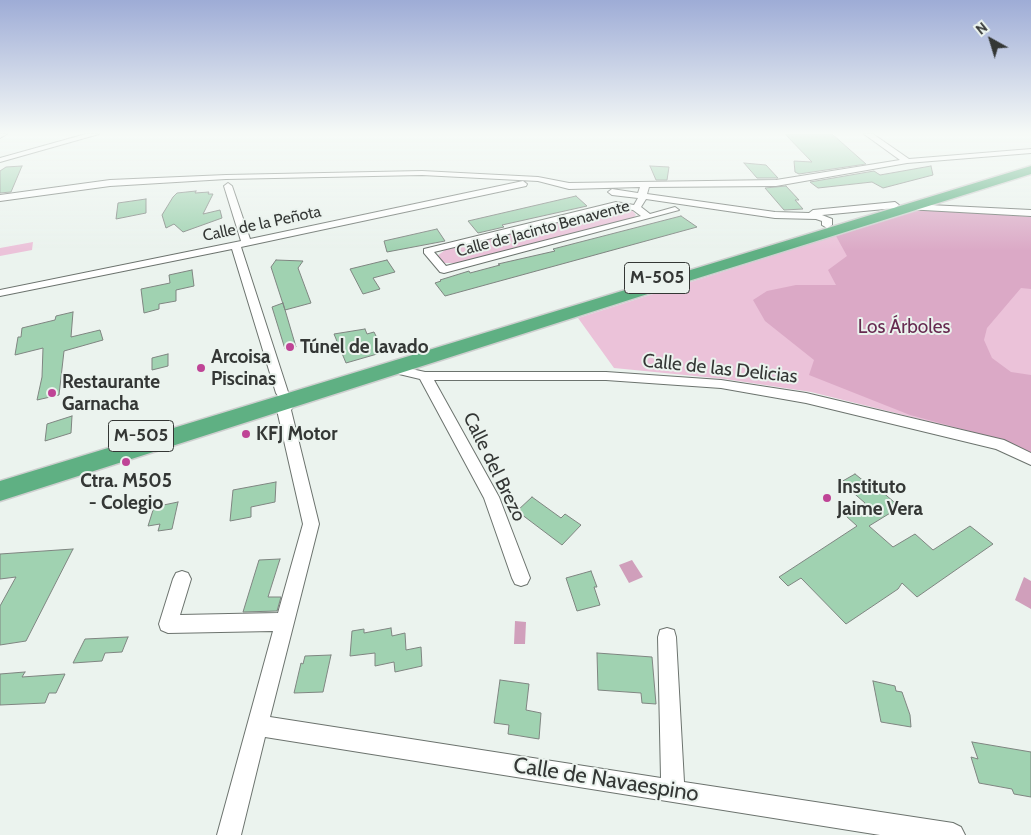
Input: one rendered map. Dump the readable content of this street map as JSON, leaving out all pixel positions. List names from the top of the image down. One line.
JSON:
{"streets":{"highway":["M-505"],"street":["Calle de la Peñota","Calle de Jacinto Benavente","Calle de las Delicias","Calle del Brezo","Calle de Navaespino"]},"crossings":[["M-505","Calle de las Delicias"],["Calle de las Delicias","Calle del Brezo"]],"parks":["Los Árboles"],"places":["Túnel de lavado","Arcoisa Piscinas","Restaurante Garnacha","KFJ Motor","Ctra. M505 - Colegio","Instituto Jaime Vera"],"north":"top left"}
